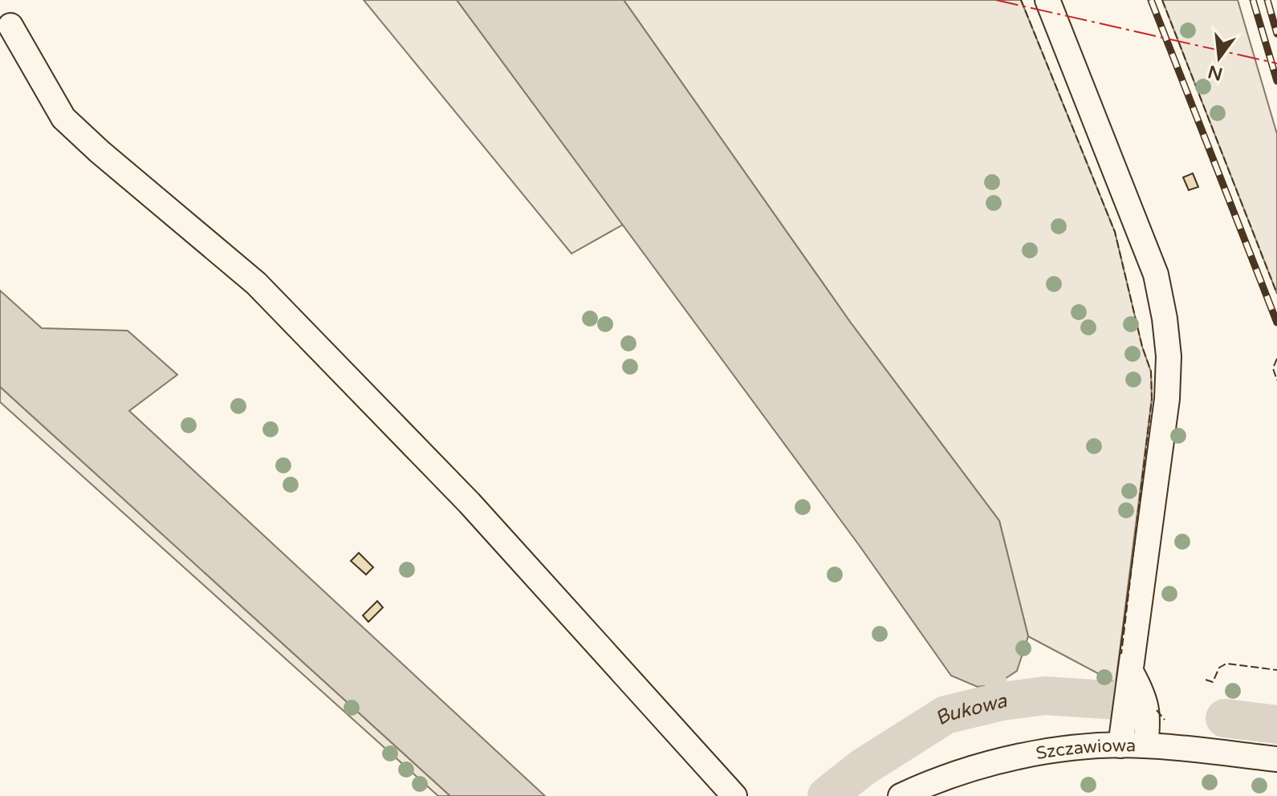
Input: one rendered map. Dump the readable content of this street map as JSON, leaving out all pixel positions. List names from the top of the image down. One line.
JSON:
{"streets":{"street":["Szczawiowa"]},"water":["Bukowa"],"north":"bottom"}
